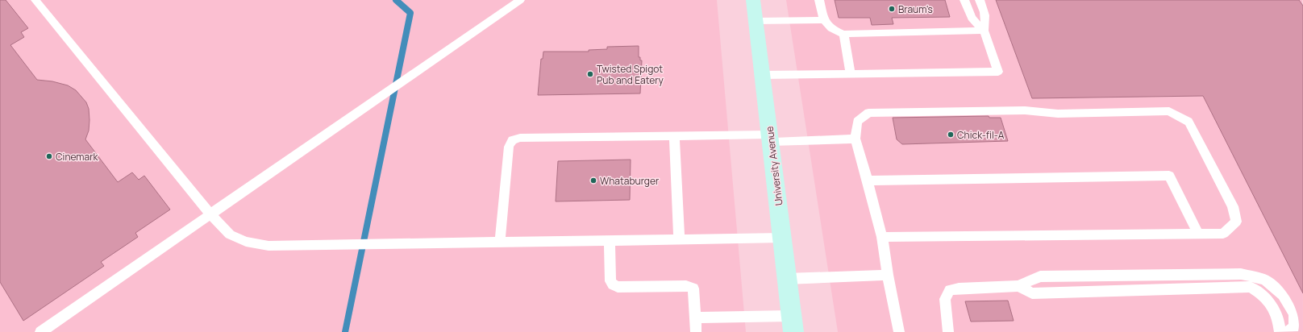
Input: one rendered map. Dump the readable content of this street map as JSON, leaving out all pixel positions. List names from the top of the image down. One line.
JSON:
{"streets":{"main road":["University Avenue"]},"places":["Braum's","Twisted Spigot Pub and Eatery","Chick-fil-A","Cinemark","Whataburger"]}
